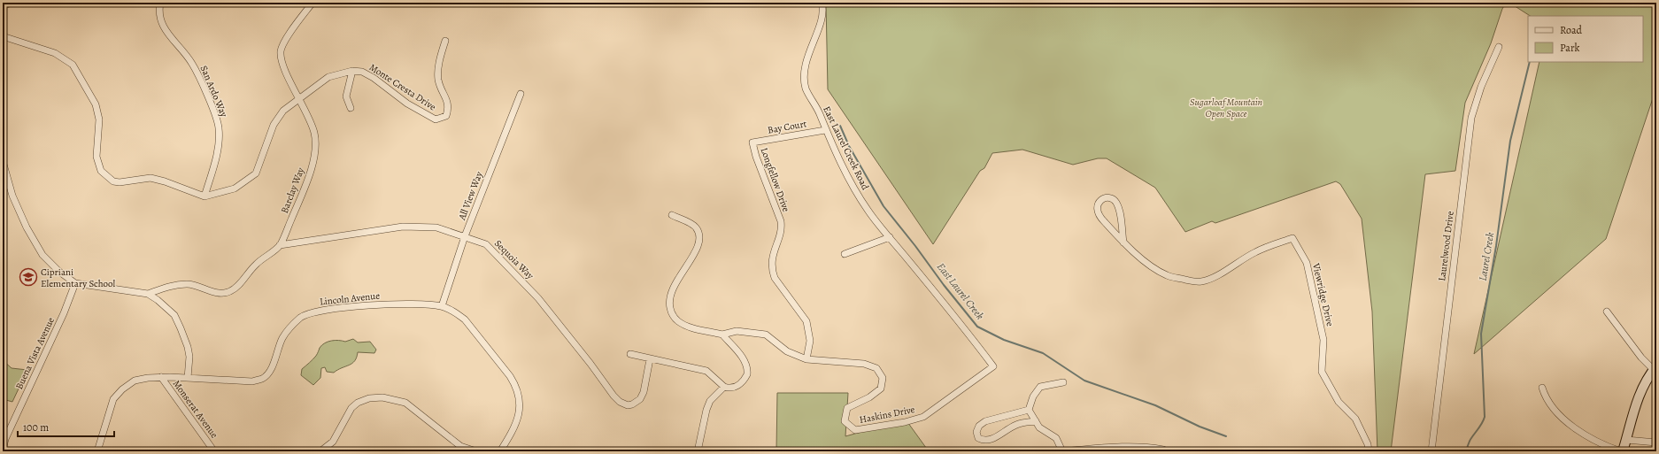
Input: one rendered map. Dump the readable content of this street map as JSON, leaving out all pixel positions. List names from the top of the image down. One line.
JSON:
{"streets":{"street":["Monte Cresta Drive","San Ardo Way","Bay Court","East Laurel Creek Road","Longfellow Drive","Barclay Way","All View Way","Laurelwood Drive","Sequoia Way","Viewridge Drive","Lincoln Avenue","Buena Vista Avenue","Monserat Avenue","Haskins Drive"]},"crossings":[["Bay Court","East Laurel Creek Road"],["Bay Court","Longfellow Drive"],["East Laurel Creek Road","Haskins Drive"],["Longfellow Drive","Haskins Drive"],["Barclay Way","Sequoia Way"],["Barclay Way","Monserat Avenue"],["All View Way","Sequoia Way"],["All View Way","Lincoln Avenue"],["Lincoln Avenue","Monserat Avenue"],["Buena Vista Avenue","Monserat Avenue"]],"water":["Laurel Creek","East Laurel Creek"],"parks":["Sugarloaf Mountain Open Space"],"places":{"school or university":["Cipriani Elementary School"]},"legend":["Road","Park"],"scale_bar":"100 m"}
